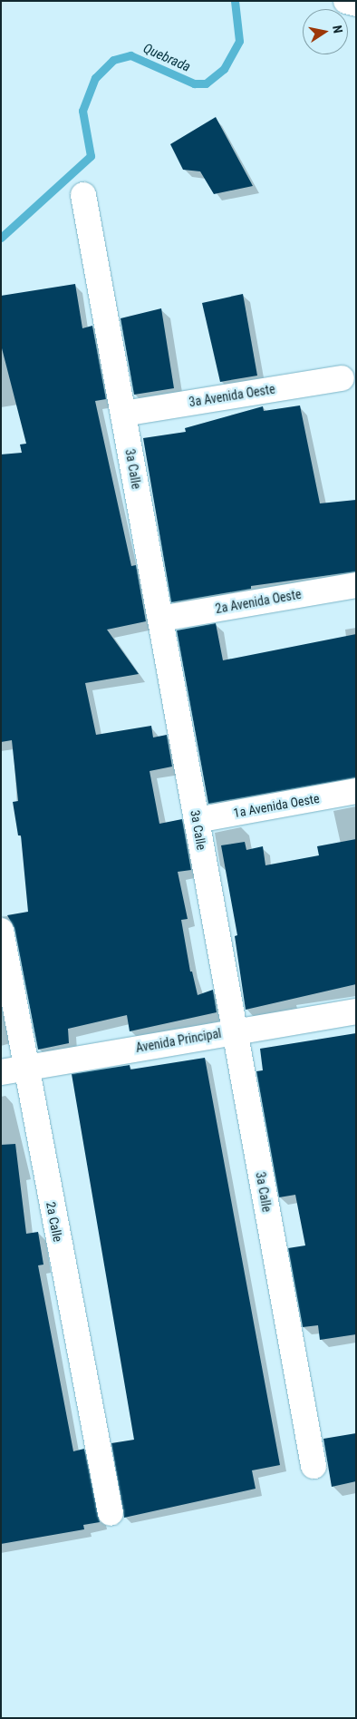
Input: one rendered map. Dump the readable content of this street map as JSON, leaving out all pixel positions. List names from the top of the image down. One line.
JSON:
{"streets":{"street":["3a Avenida Oeste","3a Calle","2a Avenida Oeste","1a Avenida Oeste","Avenida Principal","2a Calle"]},"crossings":[["3a Avenida Oeste","3a Calle"],["3a Calle","2a Avenida Oeste"],["3a Calle","1a Avenida Oeste"],["3a Calle","Avenida Principal"],["Avenida Principal","2a Calle"]],"water":["Quebrada"],"north":"right"}
